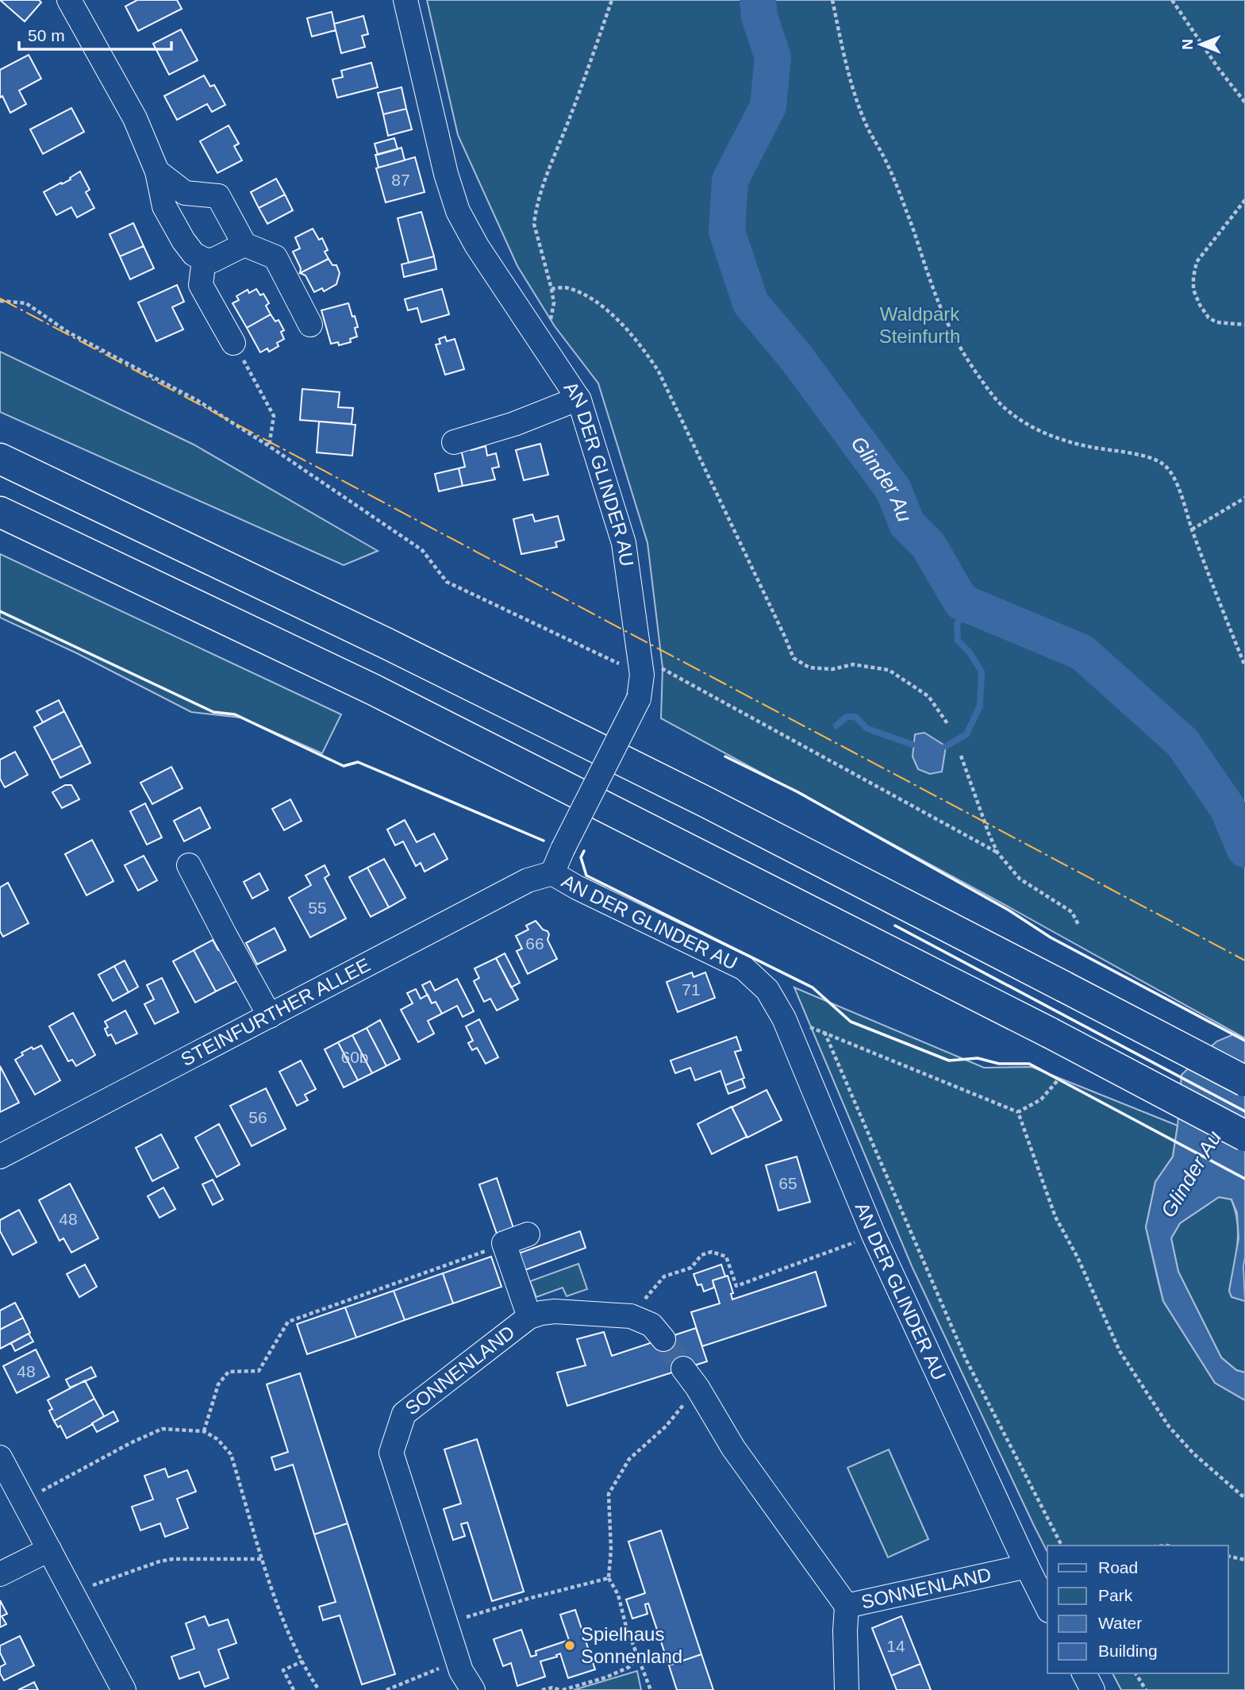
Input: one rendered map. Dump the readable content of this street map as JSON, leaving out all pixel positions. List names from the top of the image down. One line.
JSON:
{"streets":{"street":["AN DER GLINDER AU","STEINFURTHER ALLEE","SONNENLAND"]},"crossings":[["AN DER GLINDER AU","STEINFURTHER ALLEE"],["AN DER GLINDER AU","SONNENLAND"]],"water":["Glinder Au"],"parks":["Waldpark Steinfurth"],"places":["Spielhaus Sonnenland"],"house_numbers":["87","55","66","71","60b","56","65","48","48","14"],"legend":["Road","Park","Water","Building"],"scale_bar":"50 m","north":"left"}
